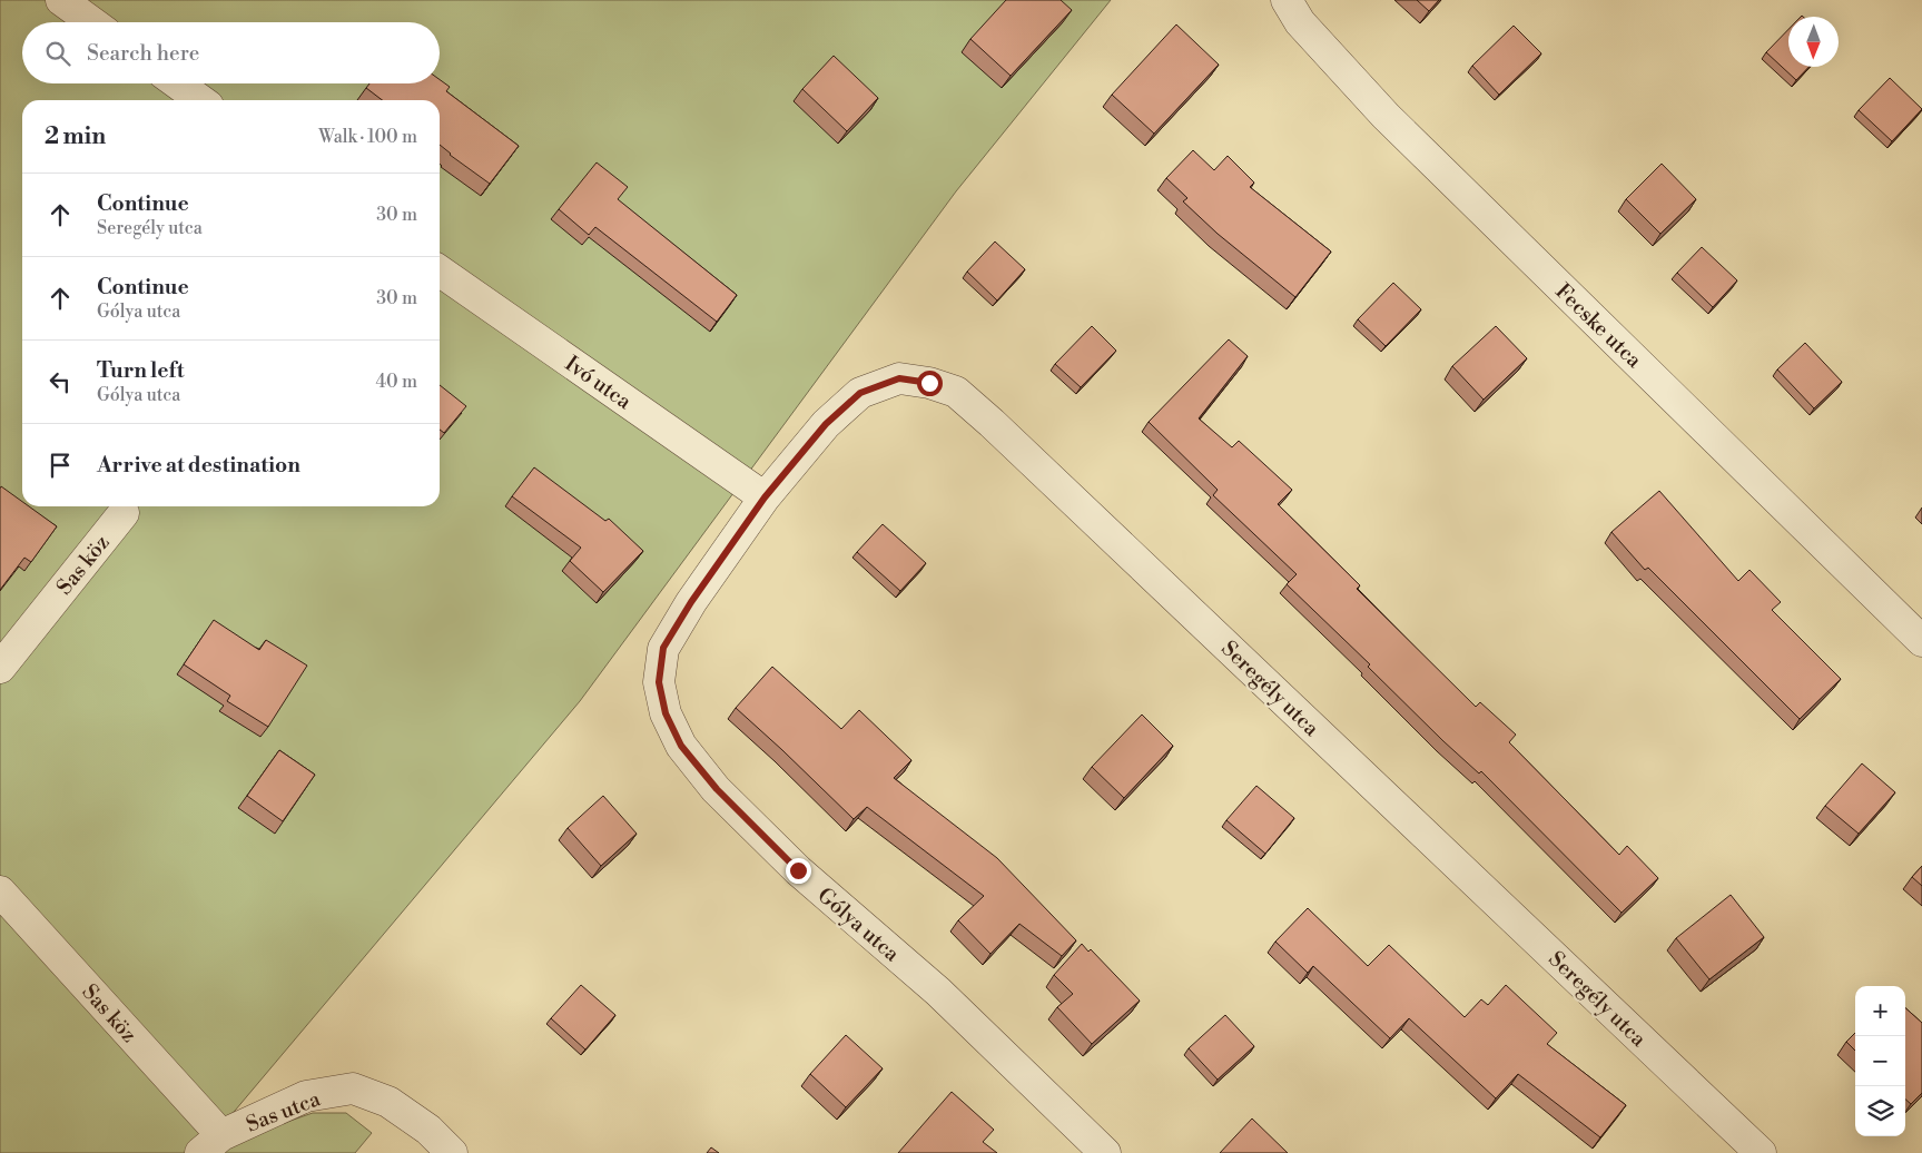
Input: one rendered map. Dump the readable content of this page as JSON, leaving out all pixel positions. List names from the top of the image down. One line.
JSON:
{"streets":{"street":["Fecske utca","Ivó utca","Sas köz","Seregély utca","Gólya utca","Sas utca"]},"crossings":[["Ivó utca","Seregély utca"],["Ivó utca","Gólya utca"],["Sas köz","Sas utca"],["Seregély utca","Gólya utca"]],"north":"bottom","page":{"search":"Search here","heading":["2 min","Walk · 100 m"],"list":[["Continue","Seregély utca","30 m"],["Continue","Gólya utca","30 m"],["Turn left","Gólya utca","40 m"],"Arrive at destination"],"map_buttons":["+","−"]}}
